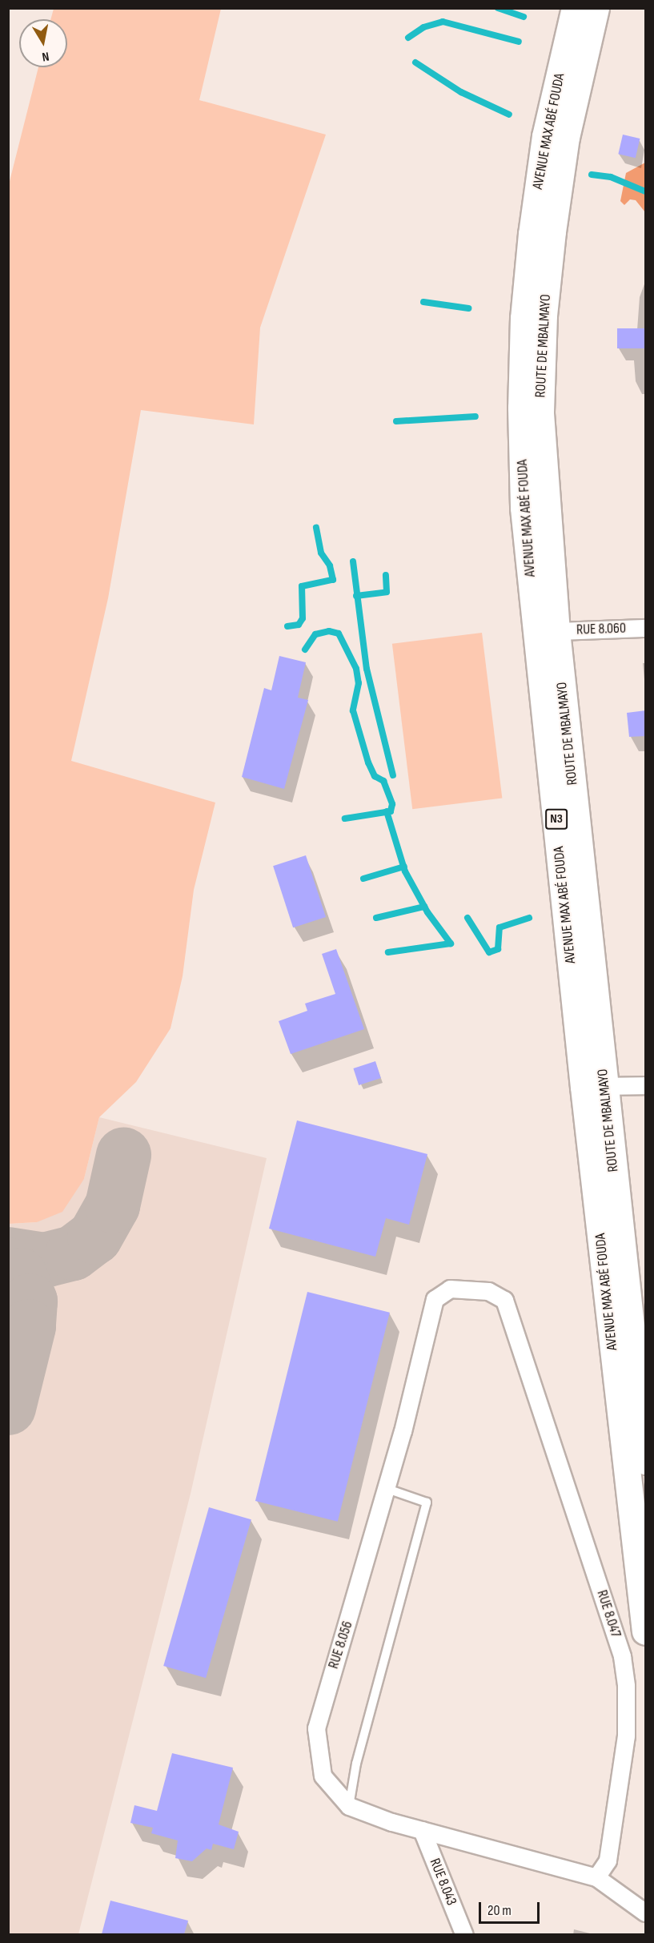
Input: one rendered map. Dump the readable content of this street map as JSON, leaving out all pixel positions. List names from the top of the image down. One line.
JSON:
{"streets":{"highway":["AVENUE MAX ABÉ FOUDA","ROUTE DE MBALMAYO","N3"],"street":["RUE 8.060","RUE 8.047","RUE 8.056","RUE 8.043"]},"crossings":[["AVENUE MAX ABÉ FOUDA","ROUTE DE MBALMAYO"],["ROUTE DE MBALMAYO","RUE 8.060"],["RUE 8.047","RUE 8.056"]],"scale_bar":"20 m","north":"bottom"}
